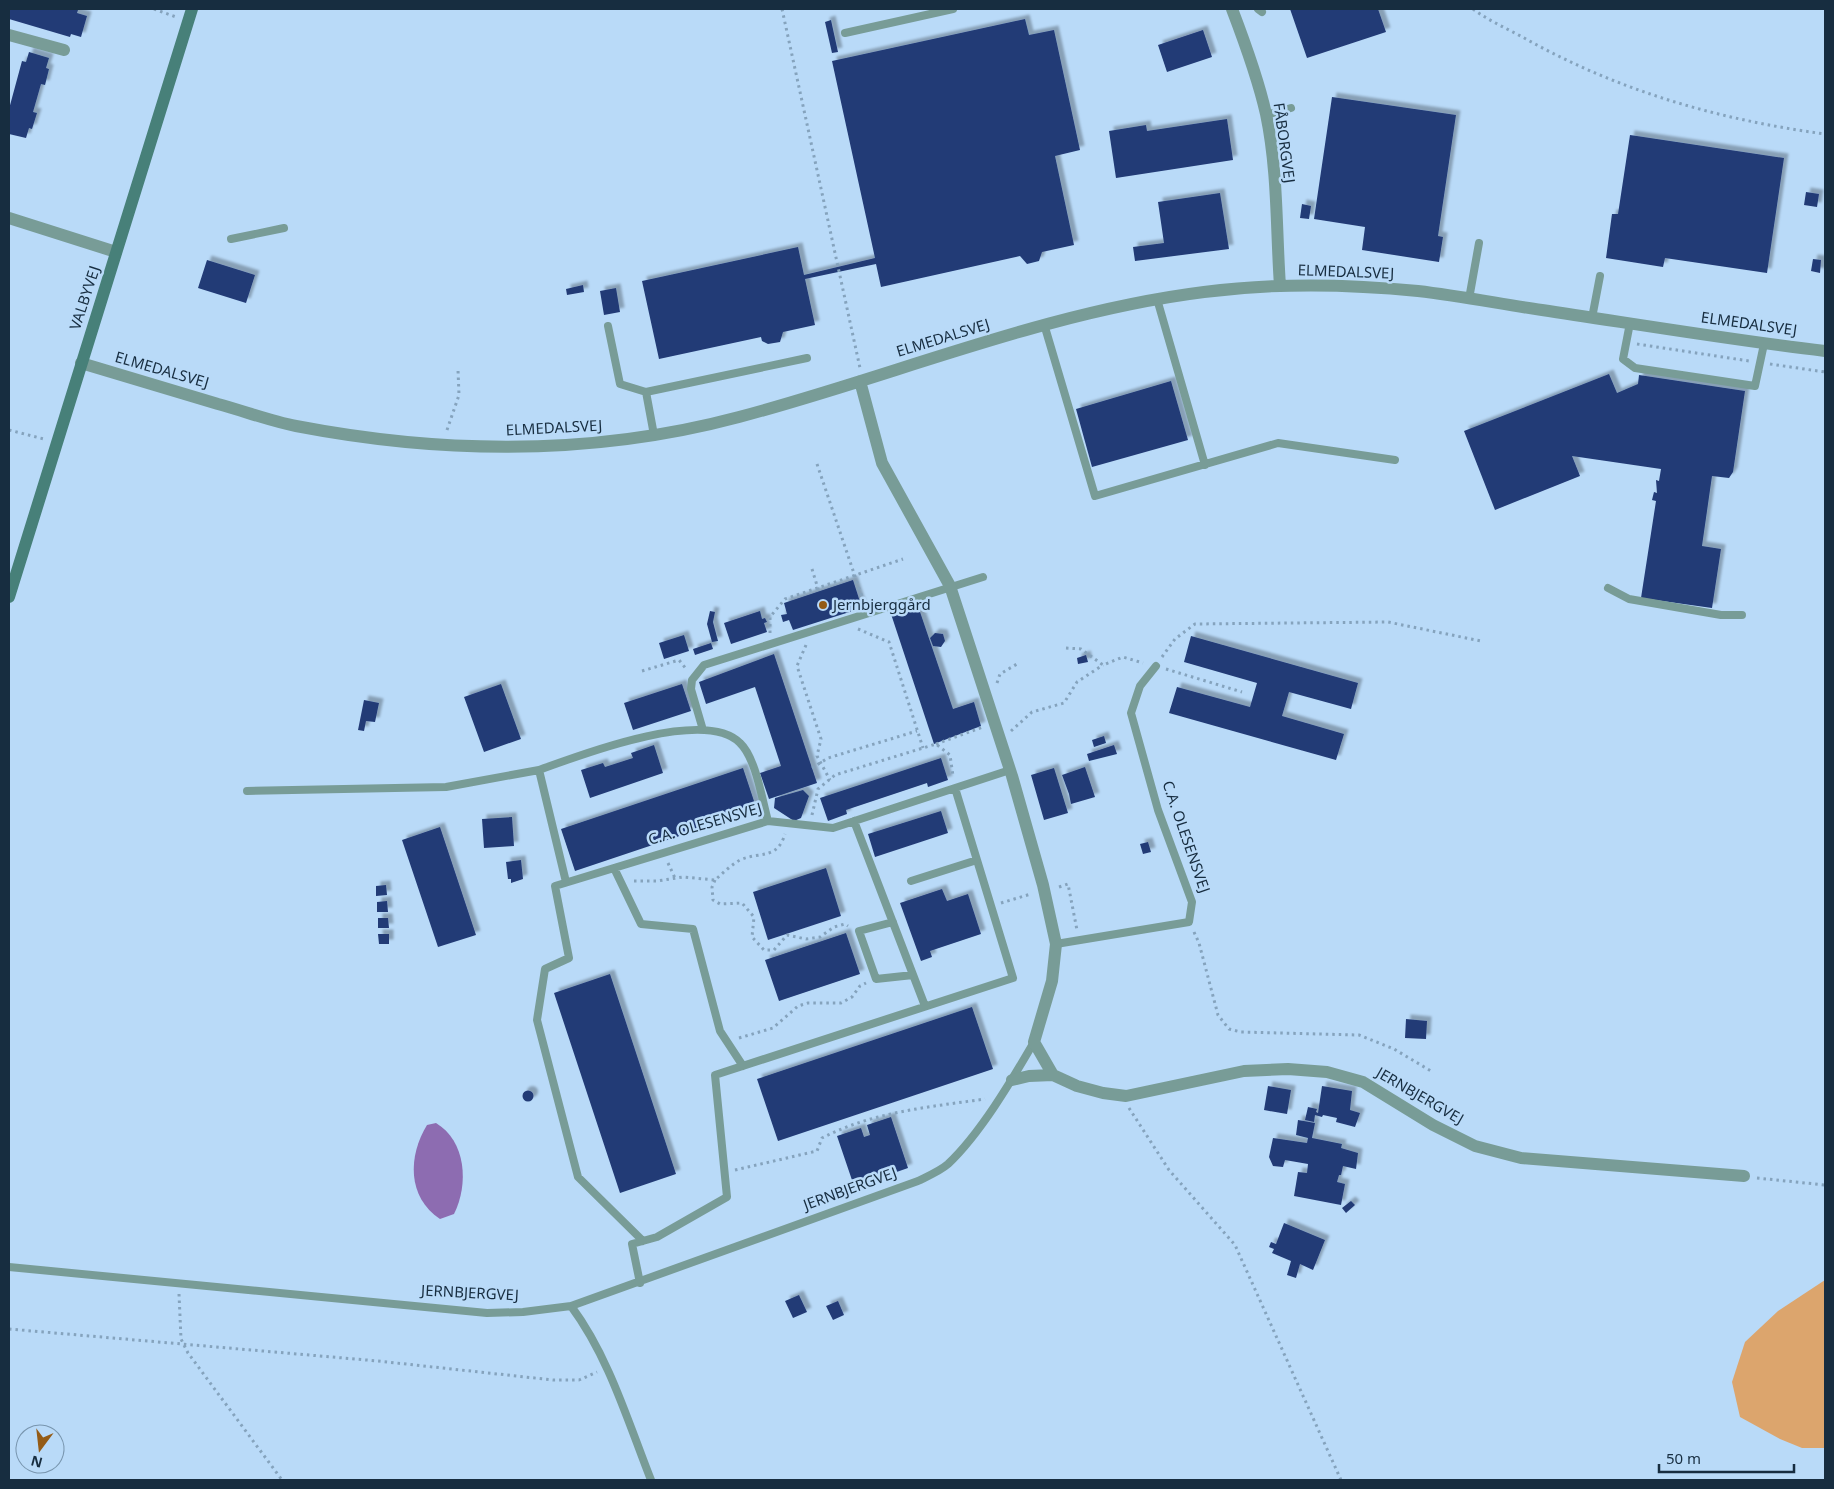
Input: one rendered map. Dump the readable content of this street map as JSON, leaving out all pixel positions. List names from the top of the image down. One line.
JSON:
{"streets":{"street":["FÅBORGVEJ","ELMEDALSVEJ","VALBYVEJ","JERNBJERGVEJ"],"lane":["C.A. OLESENSVEJ"]},"crossings":[["FÅBORGVEJ","ELMEDALSVEJ"],["ELMEDALSVEJ","VALBYVEJ"]],"places":["Jernbjerggård"],"scale_bar":"50 m","north":"bottom"}
